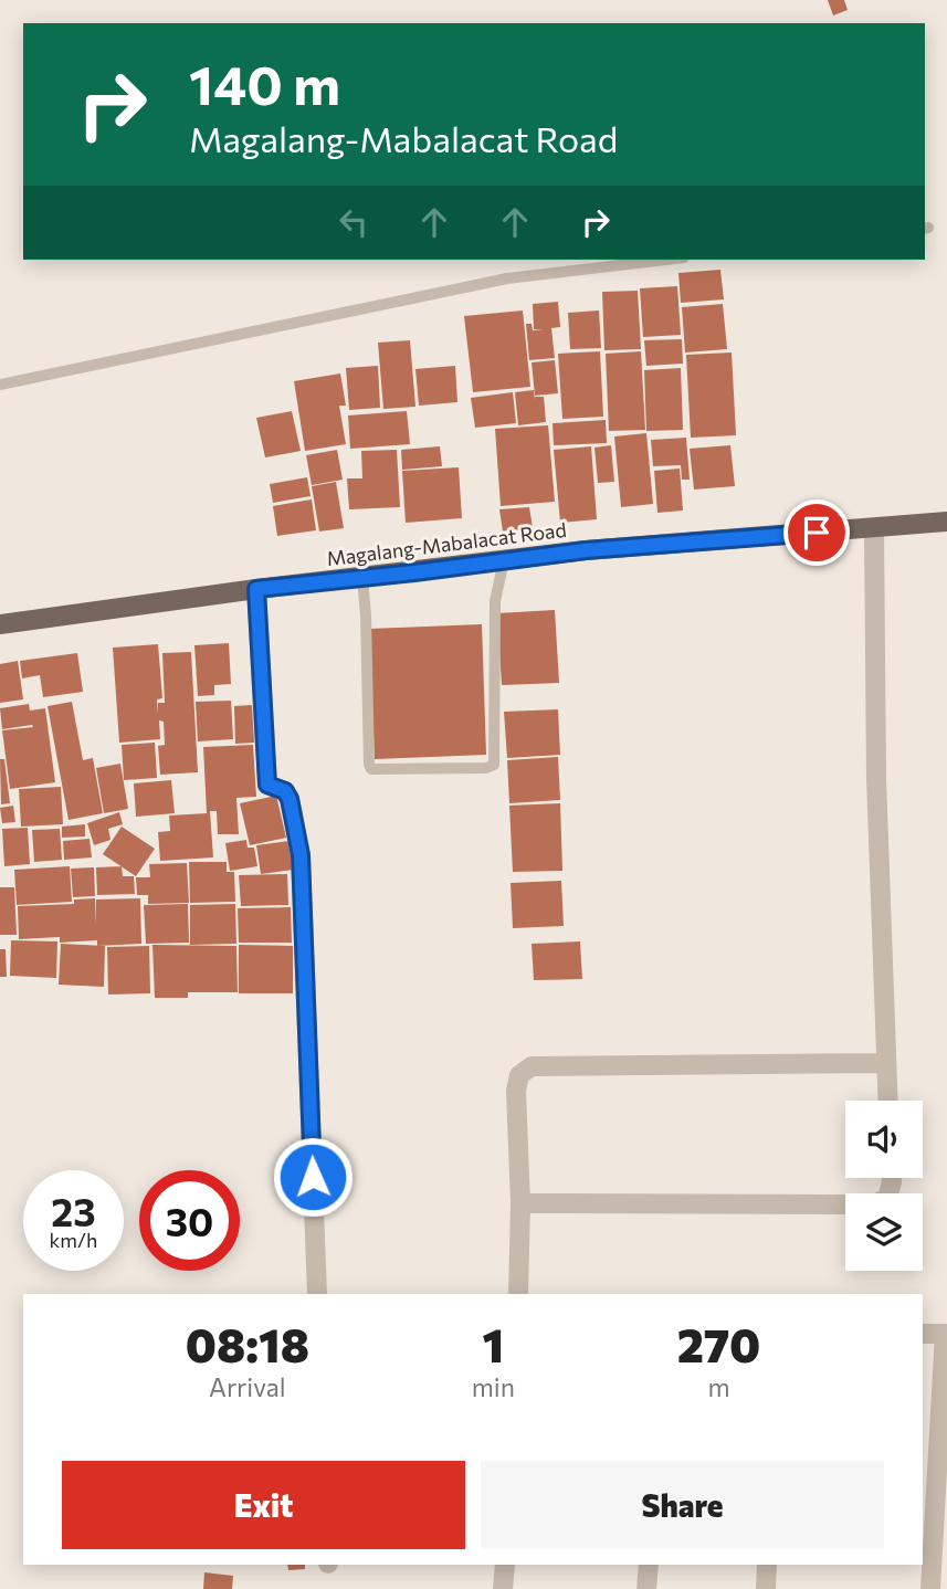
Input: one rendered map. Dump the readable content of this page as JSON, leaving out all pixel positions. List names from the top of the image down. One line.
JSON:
{"streets":{"main road":["Magalang-Mabalacat Road"]},"page":{"turn":["140 m","Magalang-Mabalacat Road"],"speed":"23 km/h","limit":"30","eta":["08:18","Arrival","1","min","270","m"],"buttons":["Exit","Share"]}}
